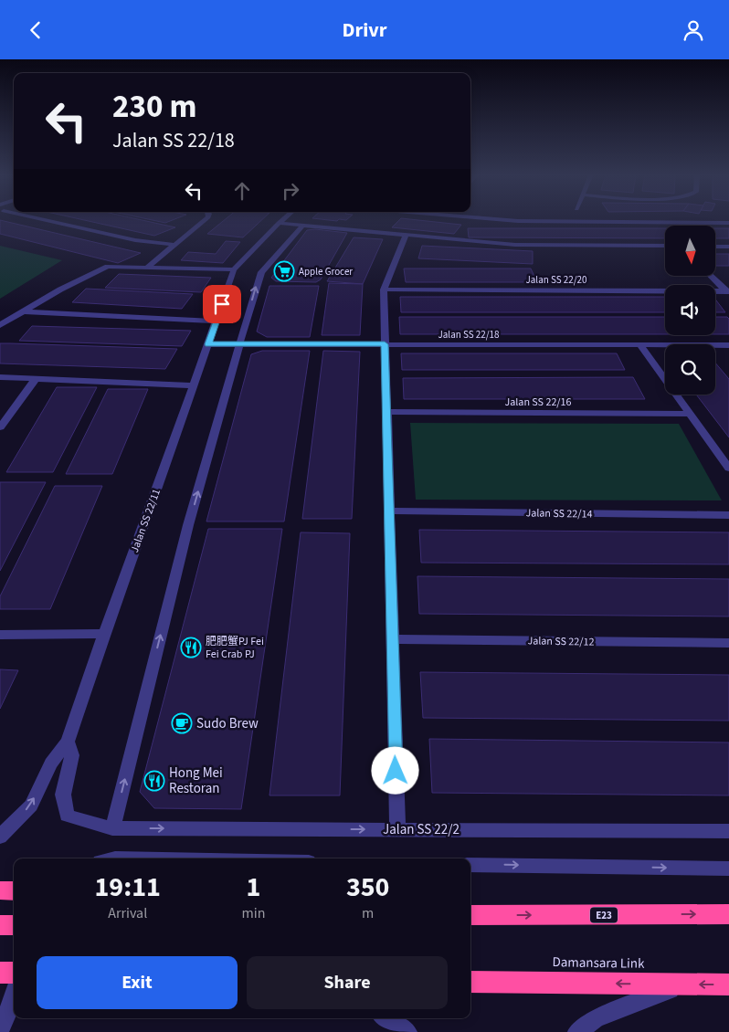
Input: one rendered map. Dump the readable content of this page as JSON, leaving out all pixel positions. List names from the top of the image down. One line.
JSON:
{"streets":{"highway":["E23","Damansara Link"],"street":["Jalan SS 22/20","Jalan SS 22/18","Jalan SS 22/16","Jalan SS 22/14","Jalan SS 22/11","Jalan SS 22/12","Jalan SS 22/2"]},"crossings":[["Jalan SS 22/18","Jalan SS 22/11"],["Jalan SS 22/11","Jalan SS 22/2"]],"one_way":["Jalan SS 22/2"],"places":{"supermarket":["Apple Grocer"],"restaurant":["肥肥蟹PJ Fei Fei Crab PJ","Hong Mei Restoran"],"cafe":["Sudo Brew"]},"north":"bottom","page":{"header":"Drivr","turn":["230 m","Jalan SS 22/18"],"eta":["19:11","Arrival","1","min","350","m"],"buttons":["Exit","Share"]}}
